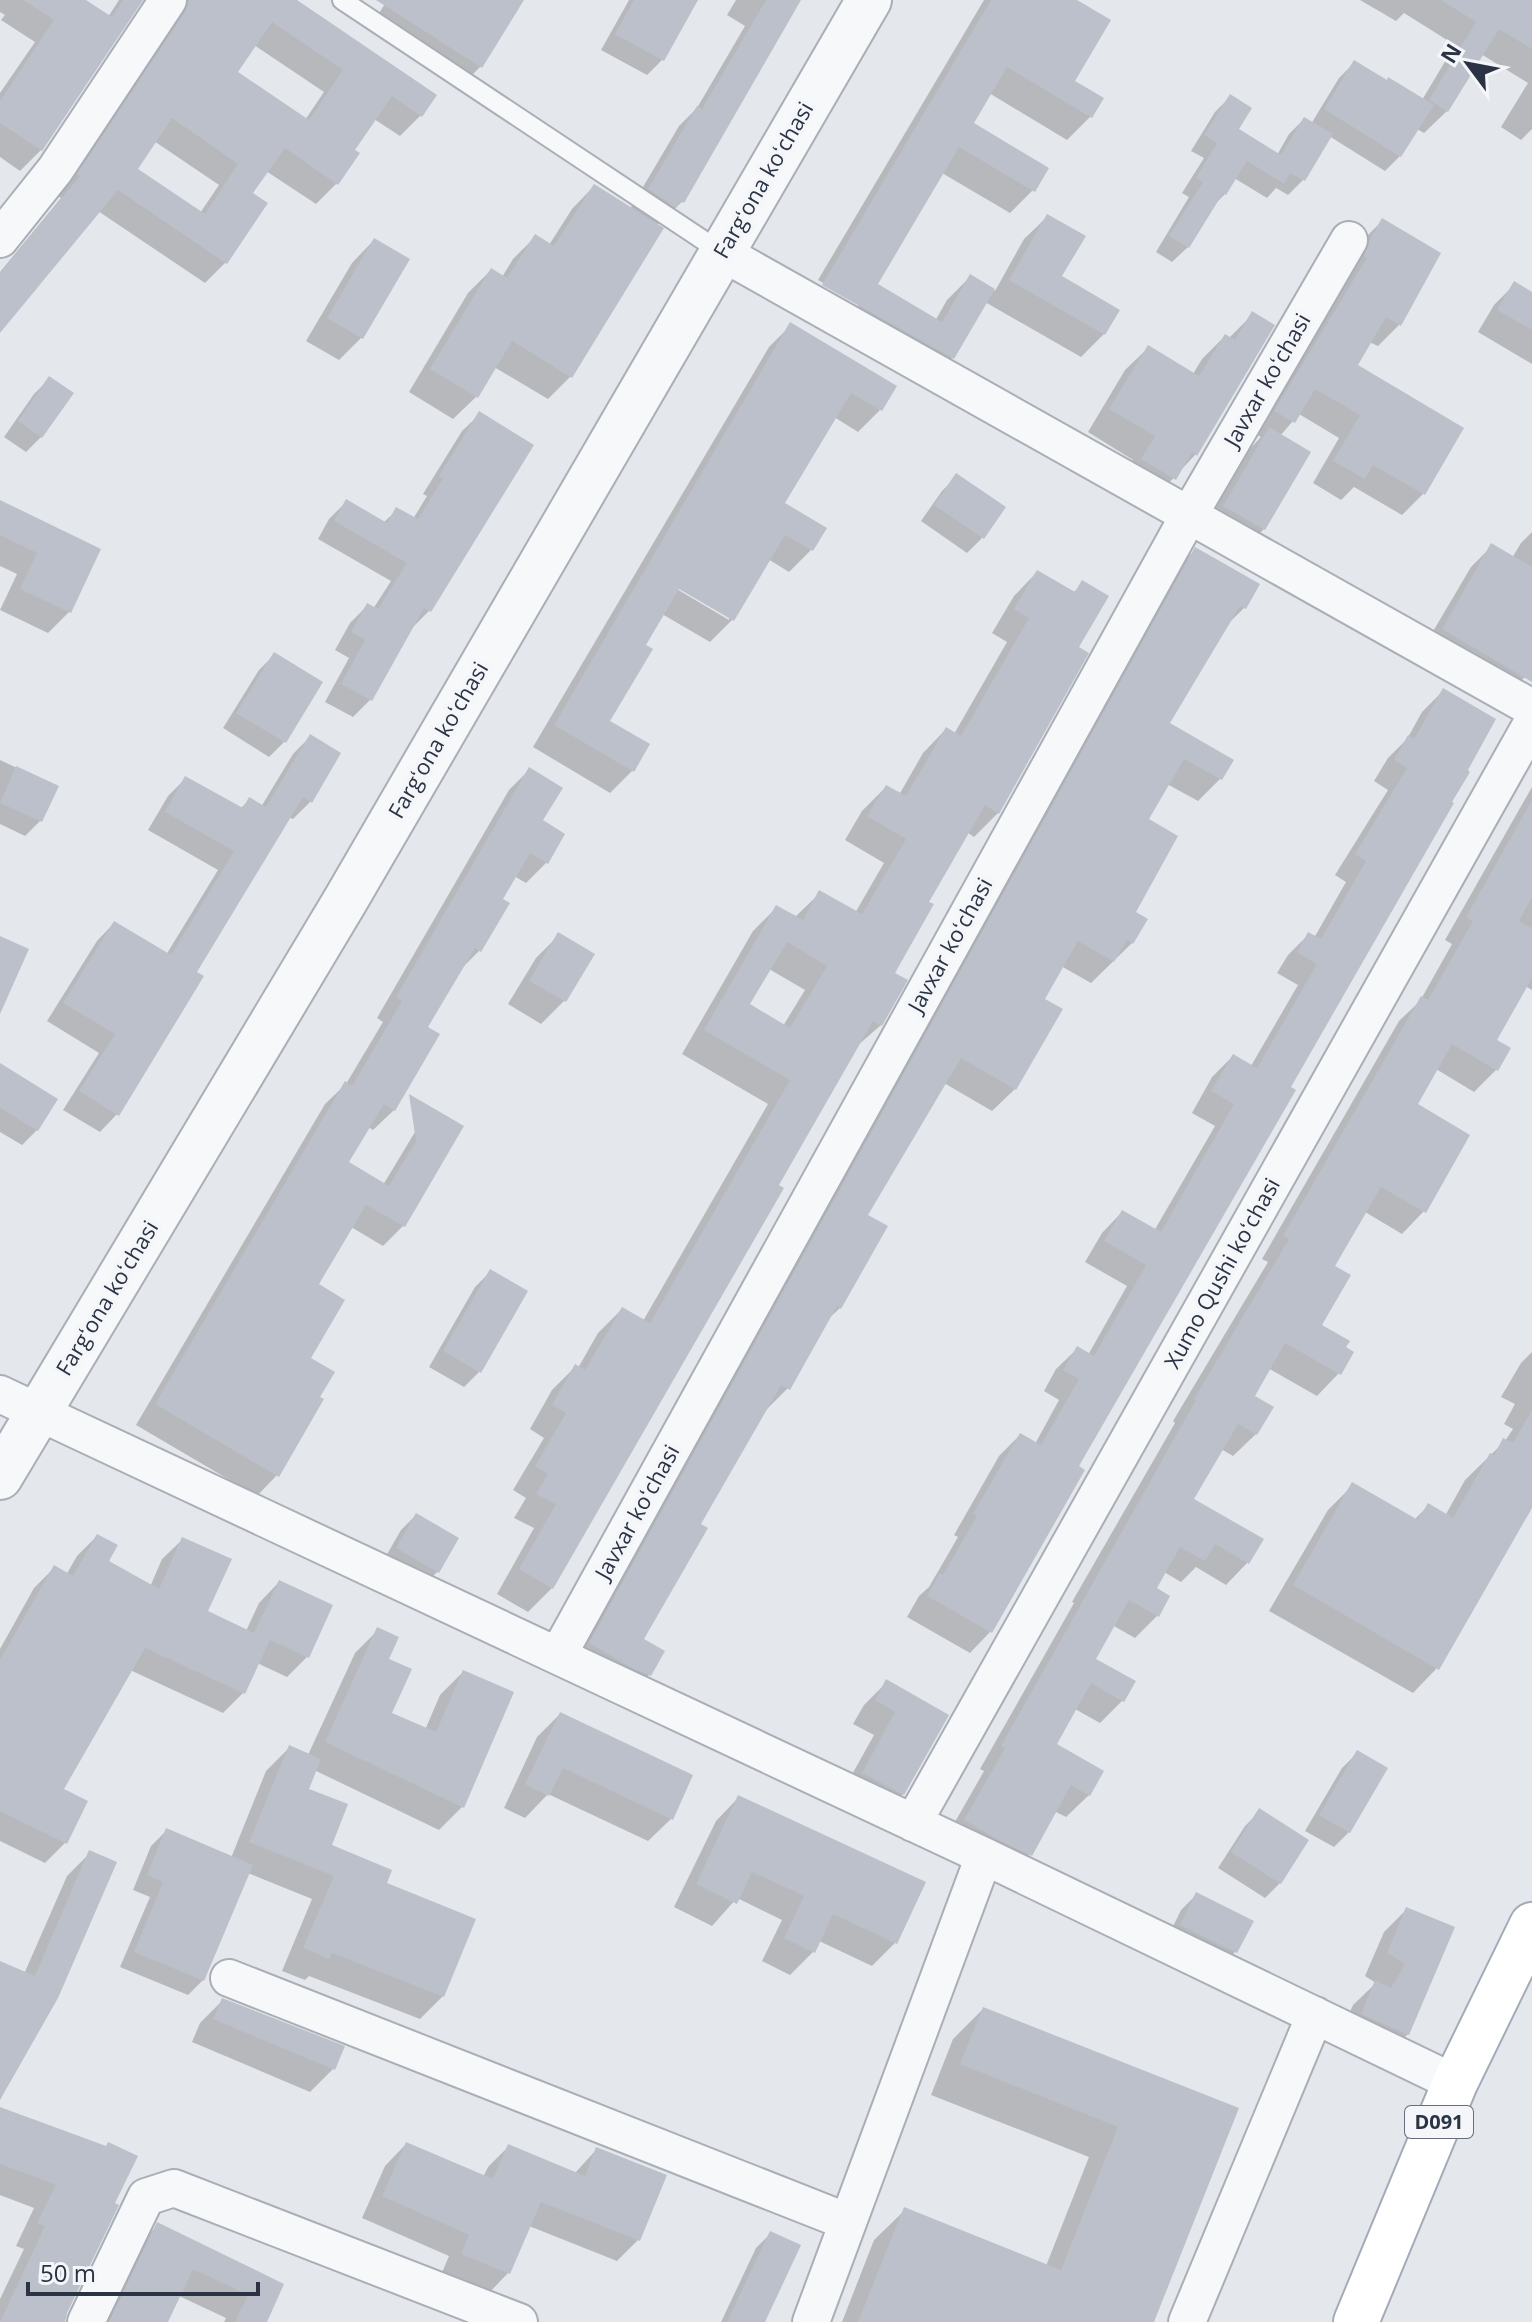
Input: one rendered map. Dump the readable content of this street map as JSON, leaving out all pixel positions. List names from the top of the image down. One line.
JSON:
{"streets":{"main road":["D091"],"street":["Fargʻona koʻchasi","Javxar koʻchasi","Xumo Qushi koʻchasi"]},"scale_bar":"50 m","north":"top left"}
